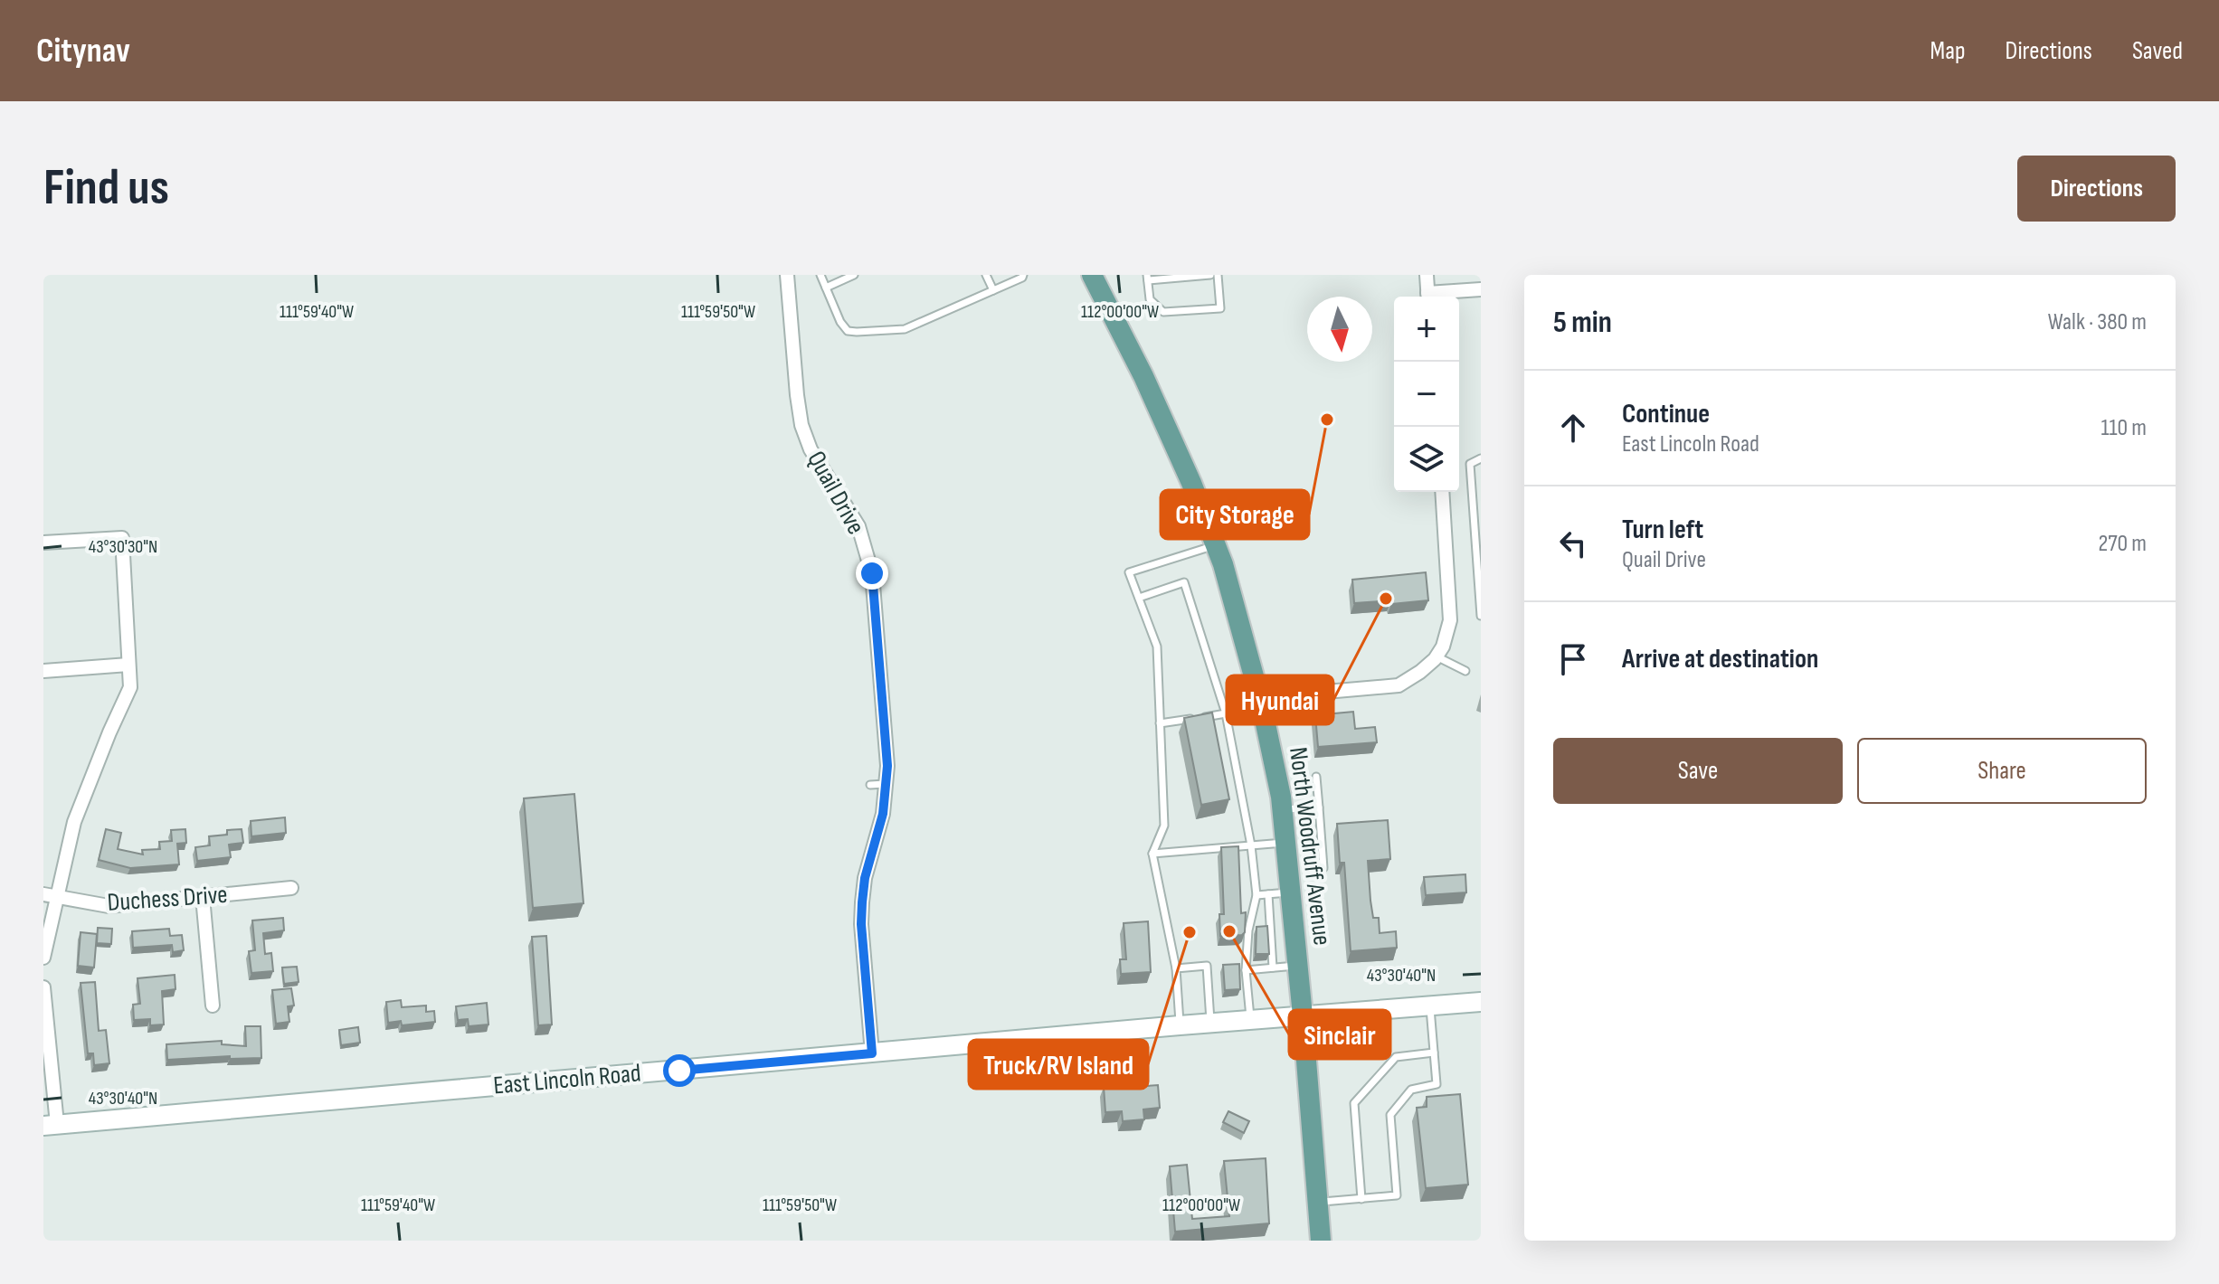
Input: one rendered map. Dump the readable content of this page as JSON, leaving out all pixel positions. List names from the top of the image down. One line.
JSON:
{"streets":{"main road":["North Woodruff Avenue","East Lincoln Road"],"street":["Quail Drive","Duchess Drive"]},"crossings":[["Quail Drive","East Lincoln Road"],["North Woodruff Avenue","East Lincoln Road"]],"places":["City Storage","Hyundai","Sinclair","Truck/RV Island"],"north":"bottom","page":{"header":"Citynav","nav":["Map","Directions","Saved"],"buttons":["Directions",["Save","Share"]],"title":"Find us","heading":["5 min","Walk · 380 m"],"map_buttons":["+","−"],"list":[["Continue","East Lincoln Road","110 m"],["Turn left","Quail Drive","270 m"],"Arrive at destination"]},"coordinates":["111°59'40\"W","111°59'50\"W","112°00'00\"W","43°30'30\"N","43°30'40\"N"]}
